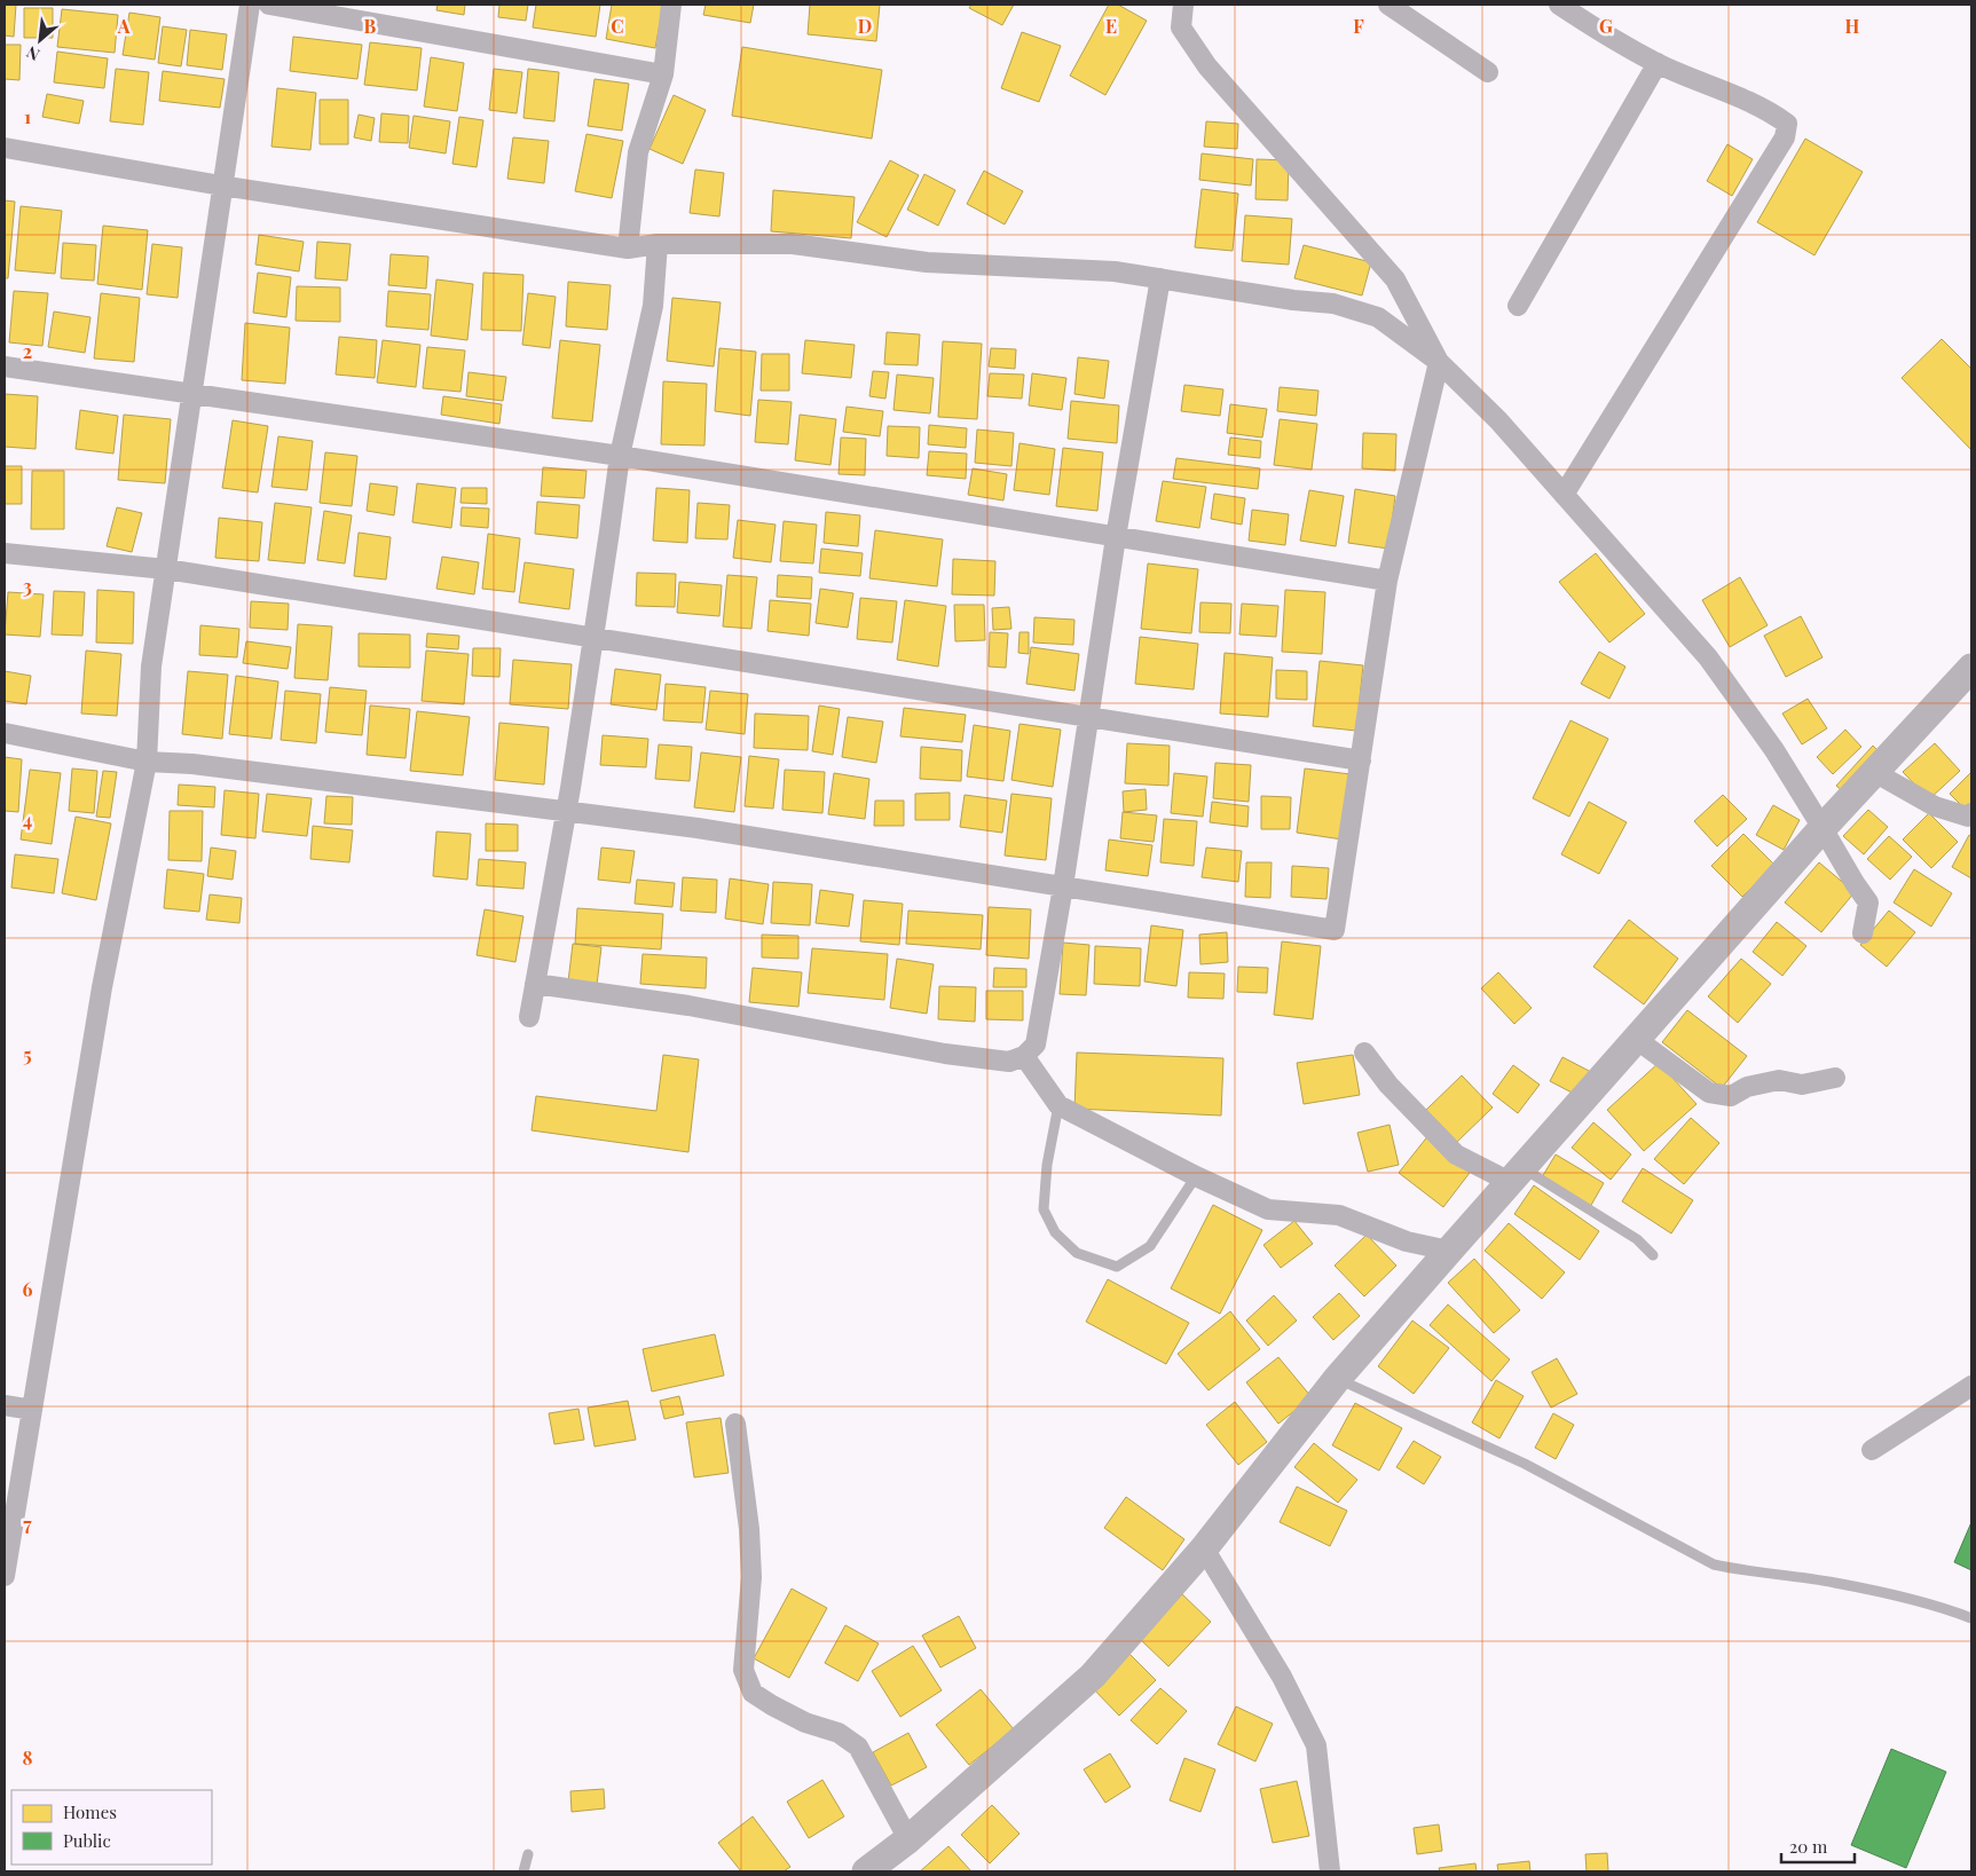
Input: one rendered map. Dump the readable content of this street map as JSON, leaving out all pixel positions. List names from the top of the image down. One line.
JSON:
{"legend":["Homes","Public"],"scale_bar":"20 m","north":"bottom left","grid":{"columns":["A","B","C","D","E","F","G","H"],"rows":["1","2","3","4","5","6","7","8"]}}
